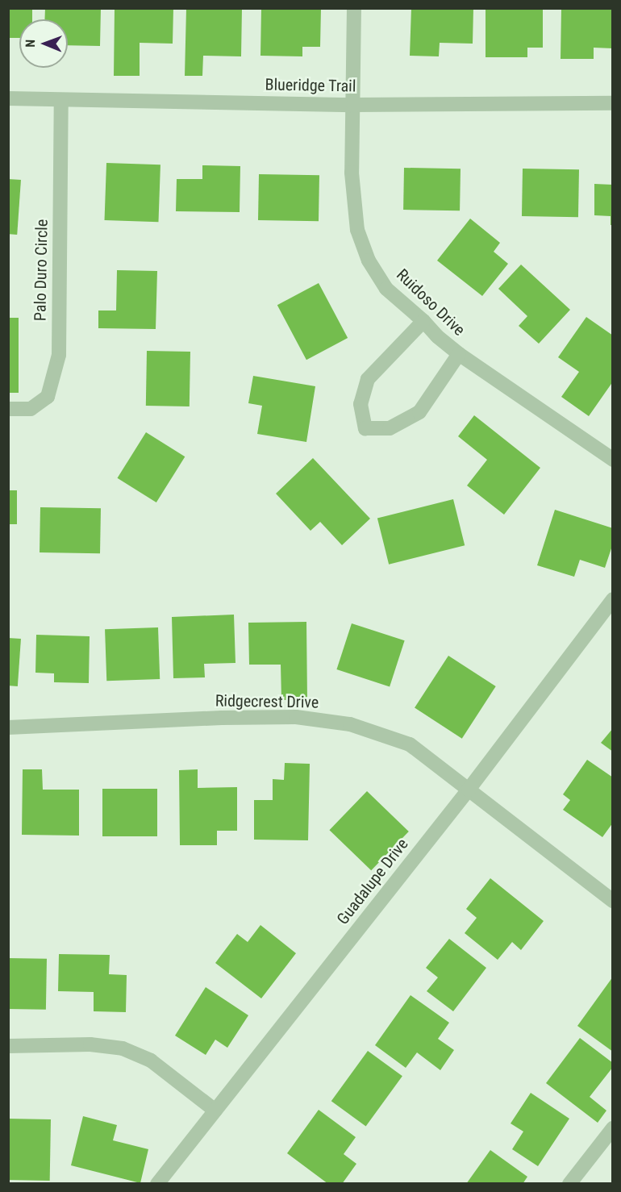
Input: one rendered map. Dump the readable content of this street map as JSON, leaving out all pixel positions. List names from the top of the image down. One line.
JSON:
{"streets":{"street":["Blueridge Trail","Palo Duro Circle","Ruidoso Drive","Ridgecrest Drive","Guadalupe Drive"]},"crossings":[["Blueridge Trail","Palo Duro Circle"],["Blueridge Trail","Ruidoso Drive"],["Ridgecrest Drive","Guadalupe Drive"]],"north":"left"}
